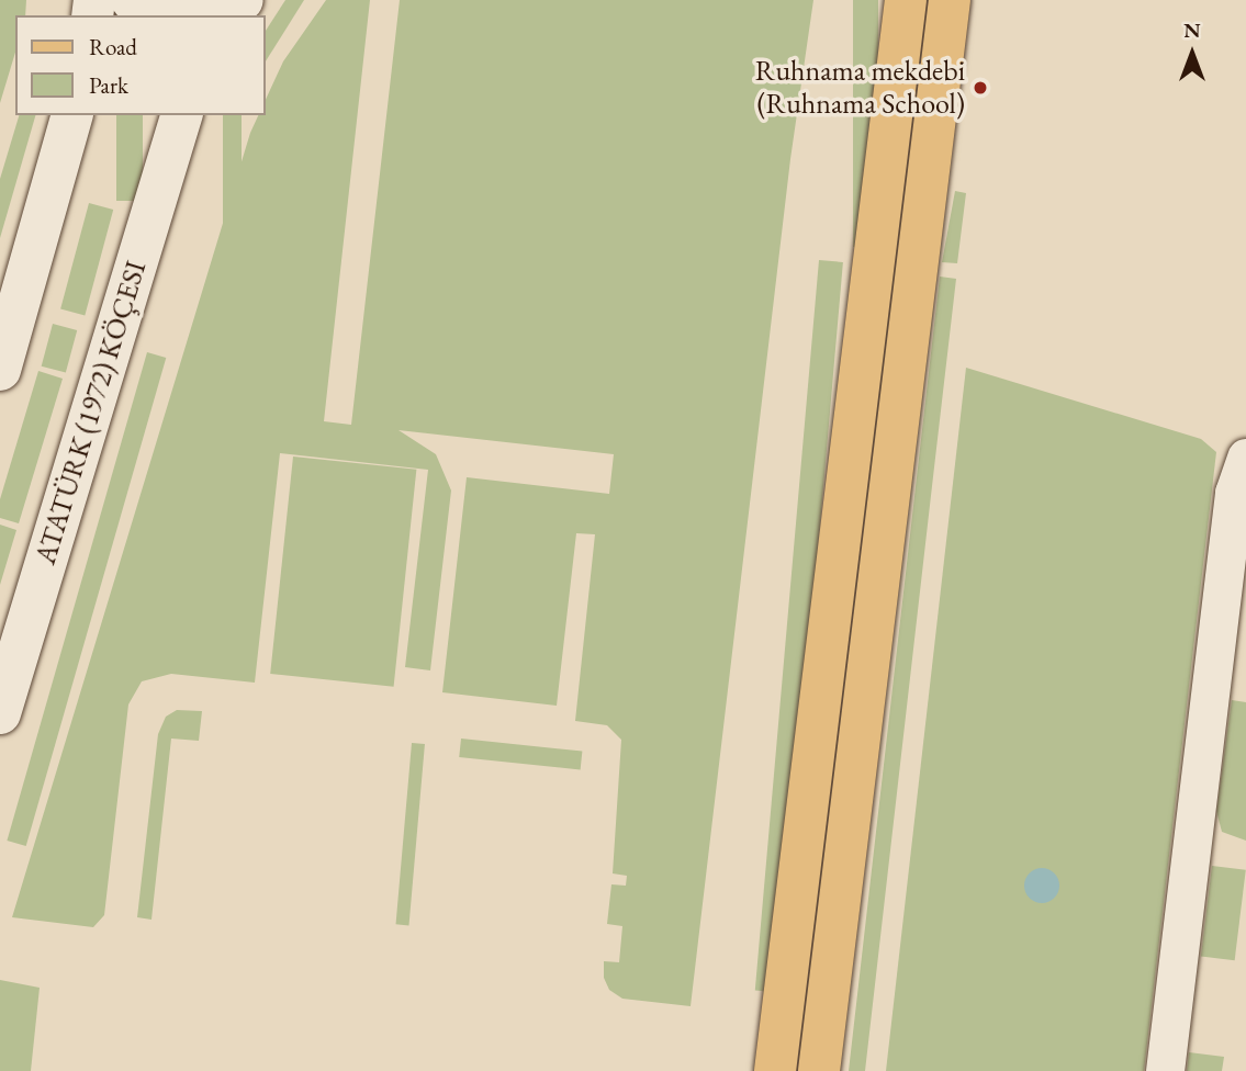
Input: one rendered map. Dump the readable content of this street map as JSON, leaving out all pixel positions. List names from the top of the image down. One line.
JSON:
{"streets":{"main road":["ATATÜRK (1972) KÖÇESI"]},"places":["Ruhnama mekdebi (Ruhnama School)"],"legend":["Road","Park"],"north":"top"}
